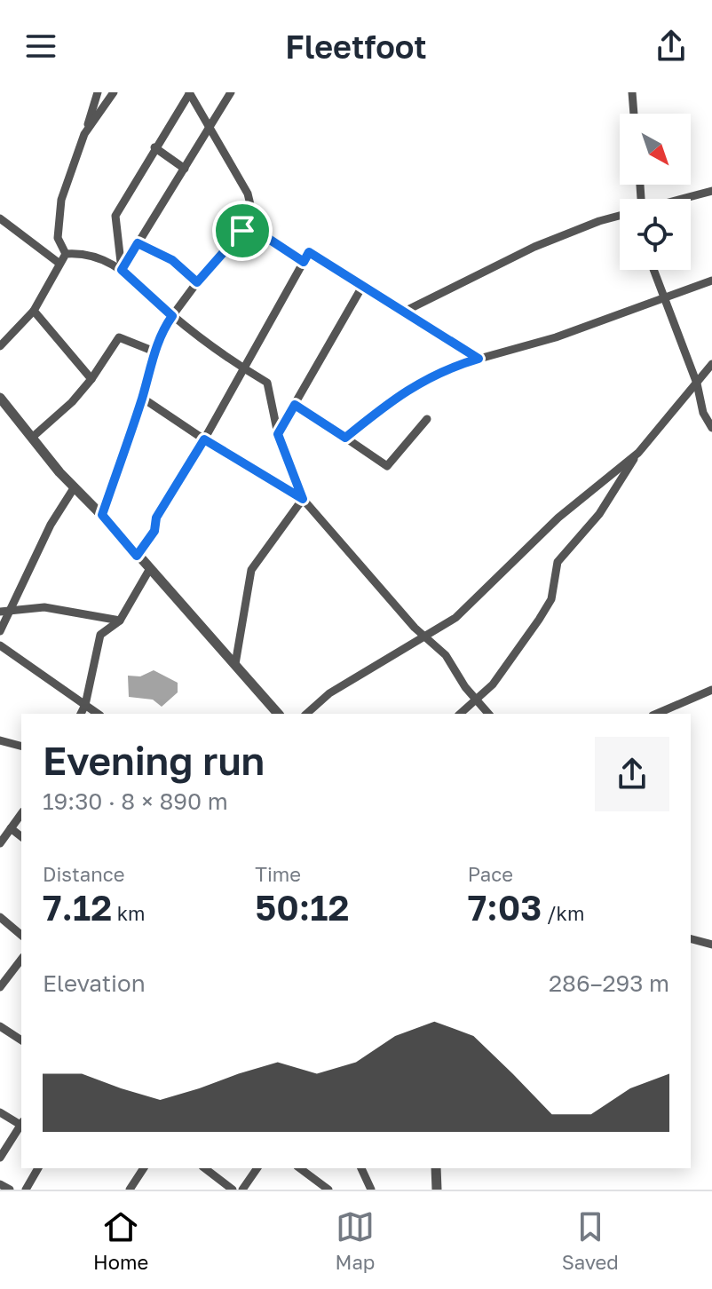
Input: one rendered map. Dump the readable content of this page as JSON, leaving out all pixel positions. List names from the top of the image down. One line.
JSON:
{"north":"bottom right","page":{"header":"Fleetfoot","heading":["Evening run","19:30 · 8 × 890 m"],"stats":[["Distance","7.12 km"],["Time","50:12"],["Pace","7:03 /km"]],"chart":["Elevation","286–293 m"],"tabs":["Home","Map","Saved"]}}
